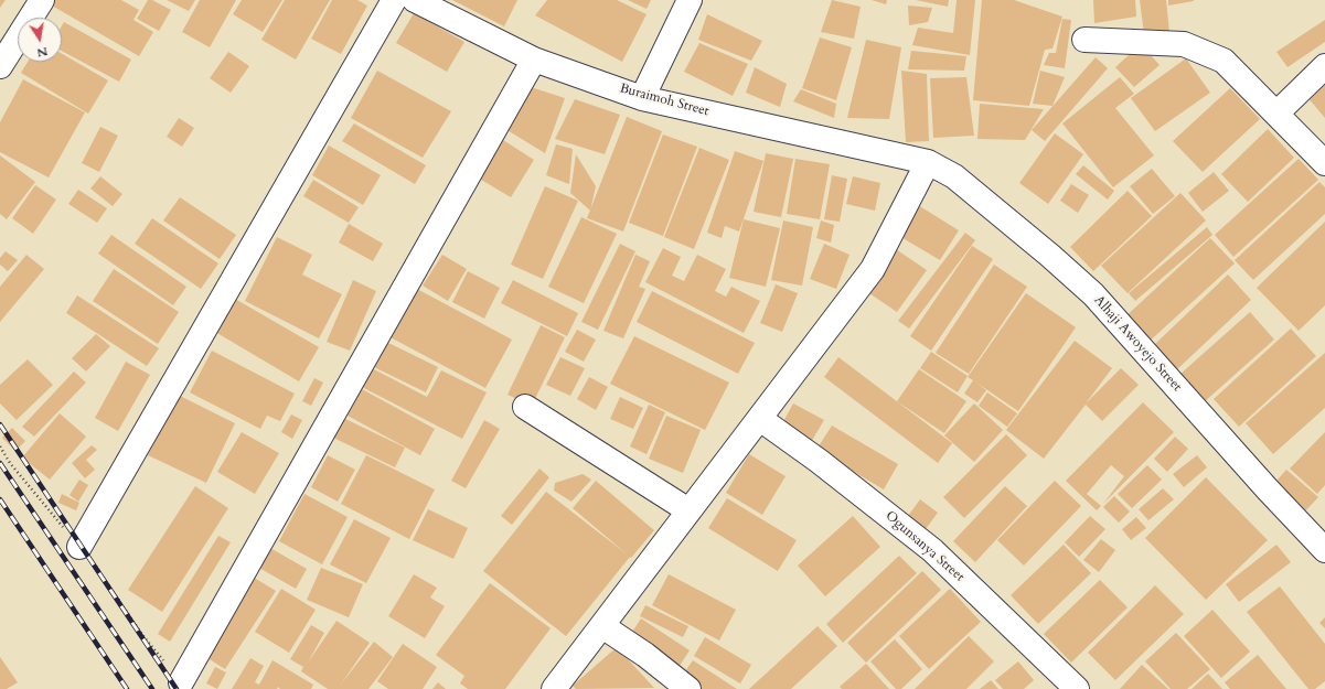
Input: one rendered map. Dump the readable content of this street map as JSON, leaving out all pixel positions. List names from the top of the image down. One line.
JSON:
{"streets":{"street":["Buraimoh Street","Alhaji Awoyejo Street","Ogunsanya Street"]},"crossings":[["Buraimoh Street","Alhaji Awoyejo Street"]],"north":"bottom"}
